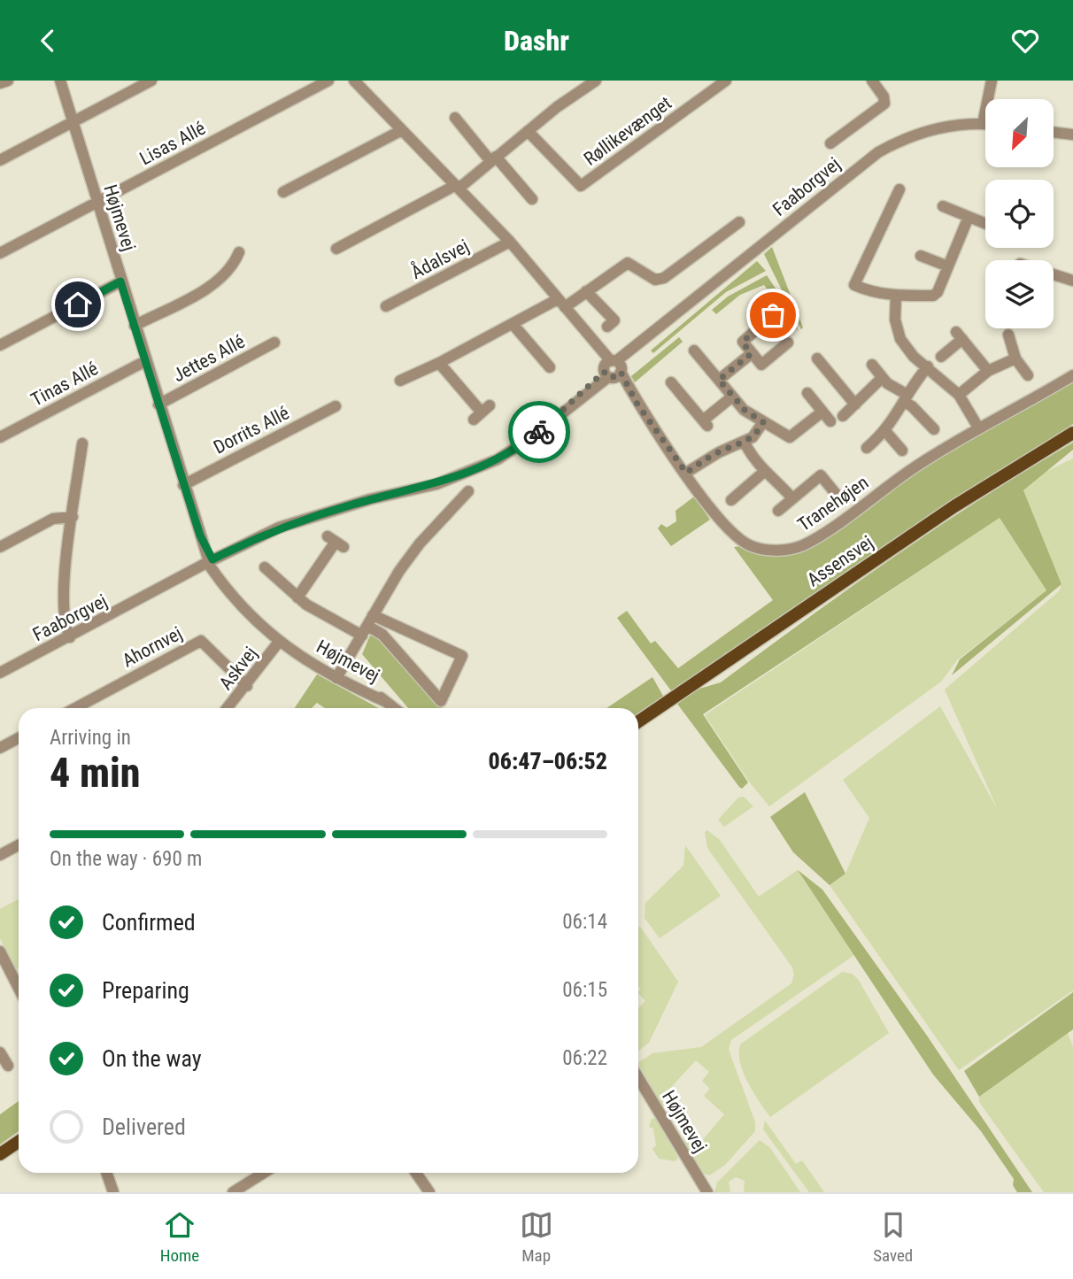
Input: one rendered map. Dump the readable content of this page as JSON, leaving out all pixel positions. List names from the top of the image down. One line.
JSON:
{"streets":{"main road":["Assensvej"],"street":["Røllikevænget","Lisas Allé","Faaborgvej","Højmevej","Ådalsvej","Jettes Allé","Tinas Allé","Dorrits Allé","Tranehøjen","Ahornvej","Askvej"]},"crossings":[["Lisas Allé","Højmevej"],["Faaborgvej","Højmevej"],["Faaborgvej","Tranehøjen"],["Højmevej","Jettes Allé"],["Højmevej","Tinas Allé"],["Højmevej","Dorrits Allé"],["Højmevej","Askvej"],["Ahornvej","Askvej"]],"north":"bottom left","page":{"header":"Dashr","heading":["4 min","Arriving in","06:47–06:52"],"bar":"On the way · 690 m","list":[["Confirmed","06:14"],["Preparing","06:15"],["On the way","06:22"],"Delivered"],"tabs":["Home","Map","Saved"]}}
